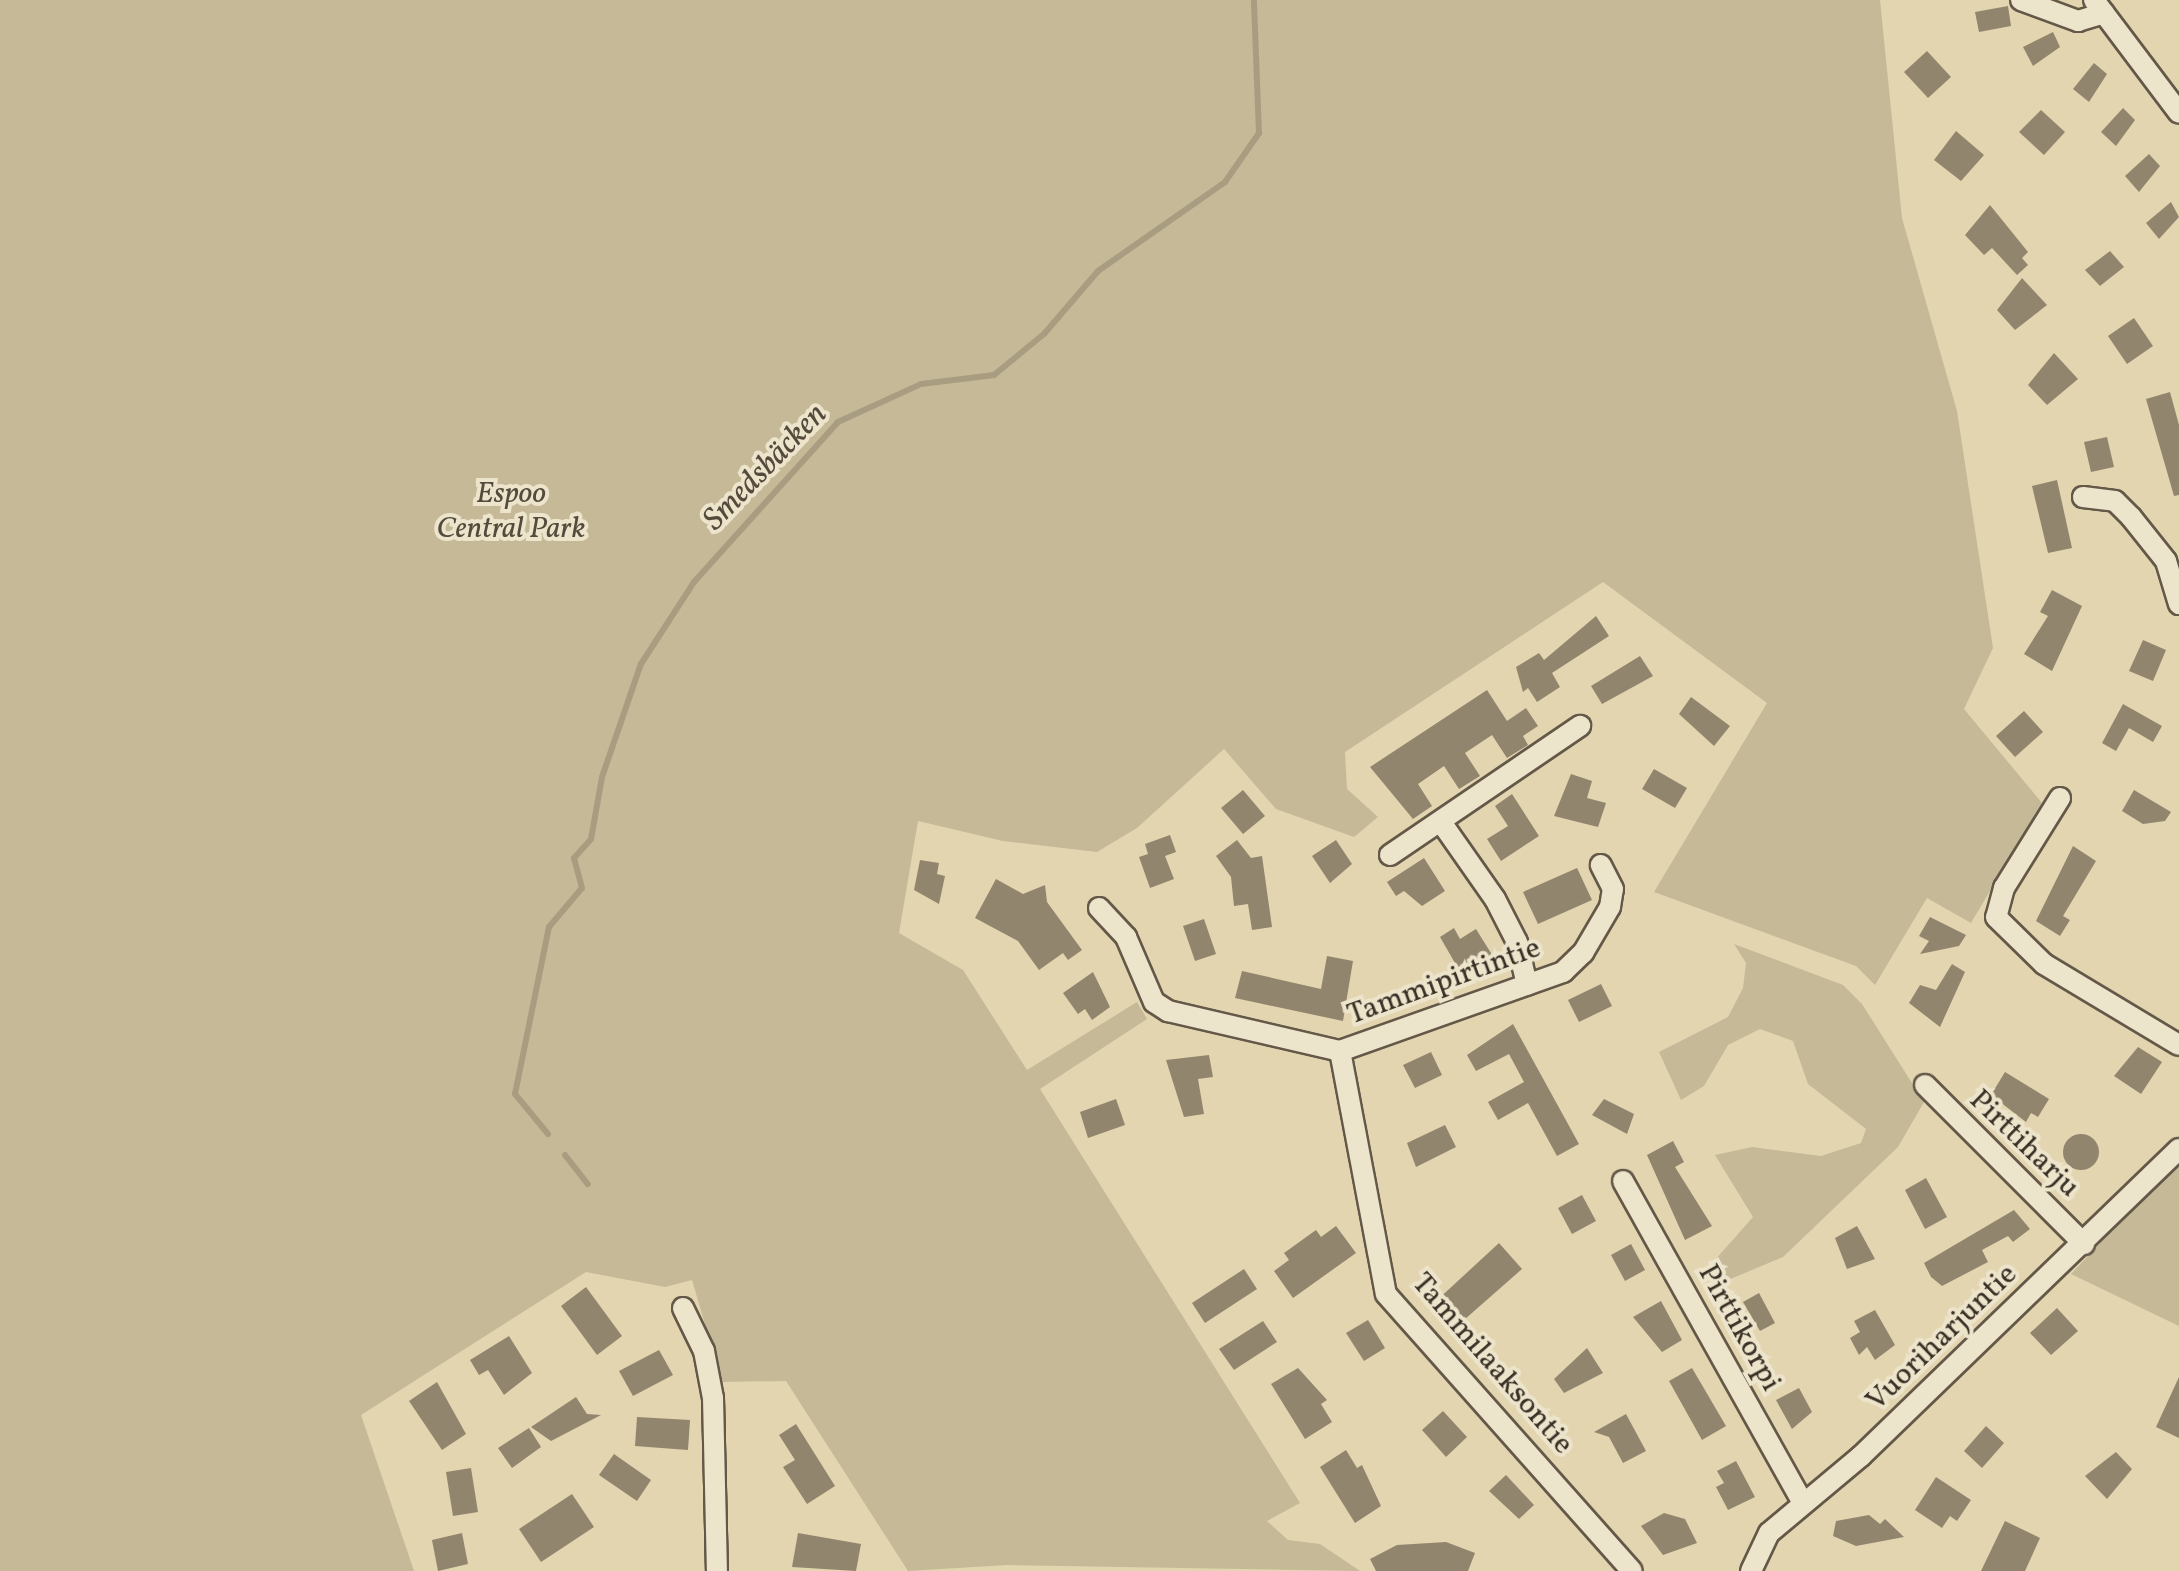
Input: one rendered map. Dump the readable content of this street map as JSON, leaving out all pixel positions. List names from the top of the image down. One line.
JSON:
{"streets":{"street":["Tammipirtintie","Pirttiharju","Pirttikorpi","Vuoriharjuntie","Tammilaaksontie"]},"crossings":[["Tammipirtintie","Tammilaaksontie"],["Pirttiharju","Vuoriharjuntie"],["Pirttikorpi","Vuoriharjuntie"]],"water":["Smedsbäcken"],"parks":["Espoo Central Park"]}
